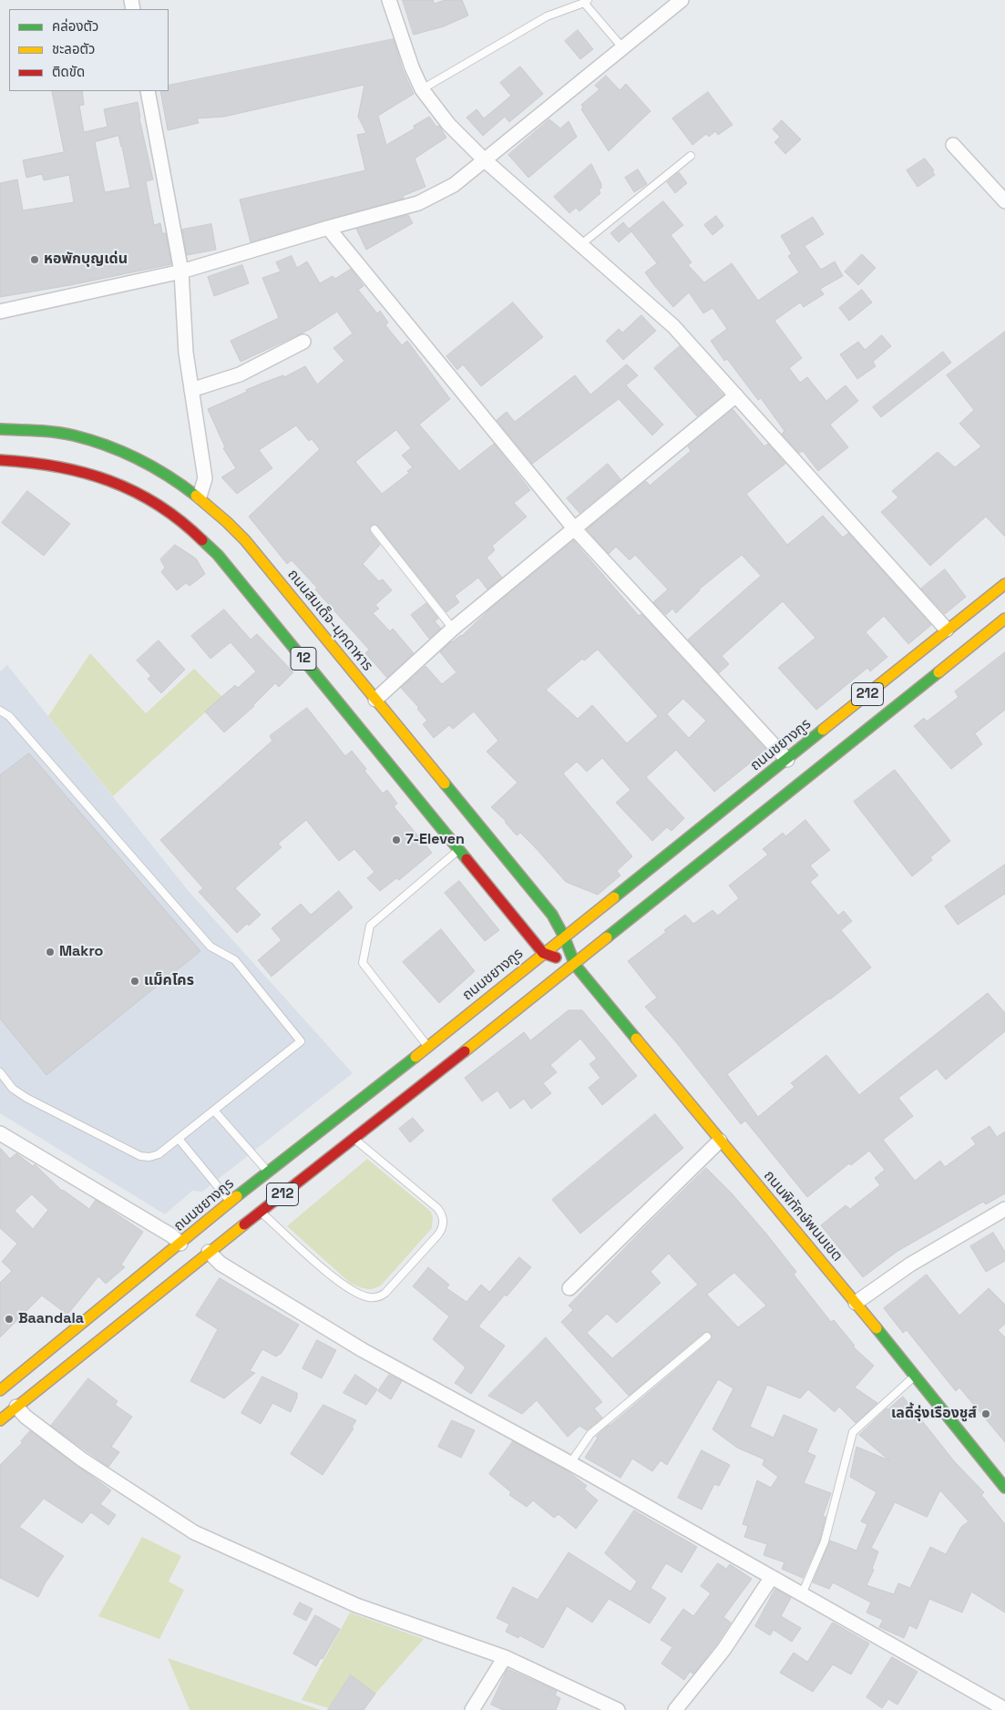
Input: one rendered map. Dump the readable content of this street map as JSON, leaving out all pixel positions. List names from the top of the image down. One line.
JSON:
{"streets":{"main road":["ถนนสมเด็จ-มุกดาหาร","12","212","ถนนชยางกูร","ถนนพิทักษ์พนมเขต"]},"crossings":[["ถนนสมเด็จ-มุกดาหาร","212"],["ถนนสมเด็จ-มุกดาหาร","ถนนชยางกูร"],["ถนนสมเด็จ-มุกดาหาร","ถนนพิทักษ์พนมเขต"],["12","ถนนชยางกูร"],["212","ถนนพิทักษ์พนมเขต"]],"places":["หอพักบุญเด่น","7-Eleven","Makro","แม็คโคร","Baandala","เลดี้รุ่งเรืองชูส์"],"legend":["คล่องตัว","ชะลอตัว","ติดขัด"]}
